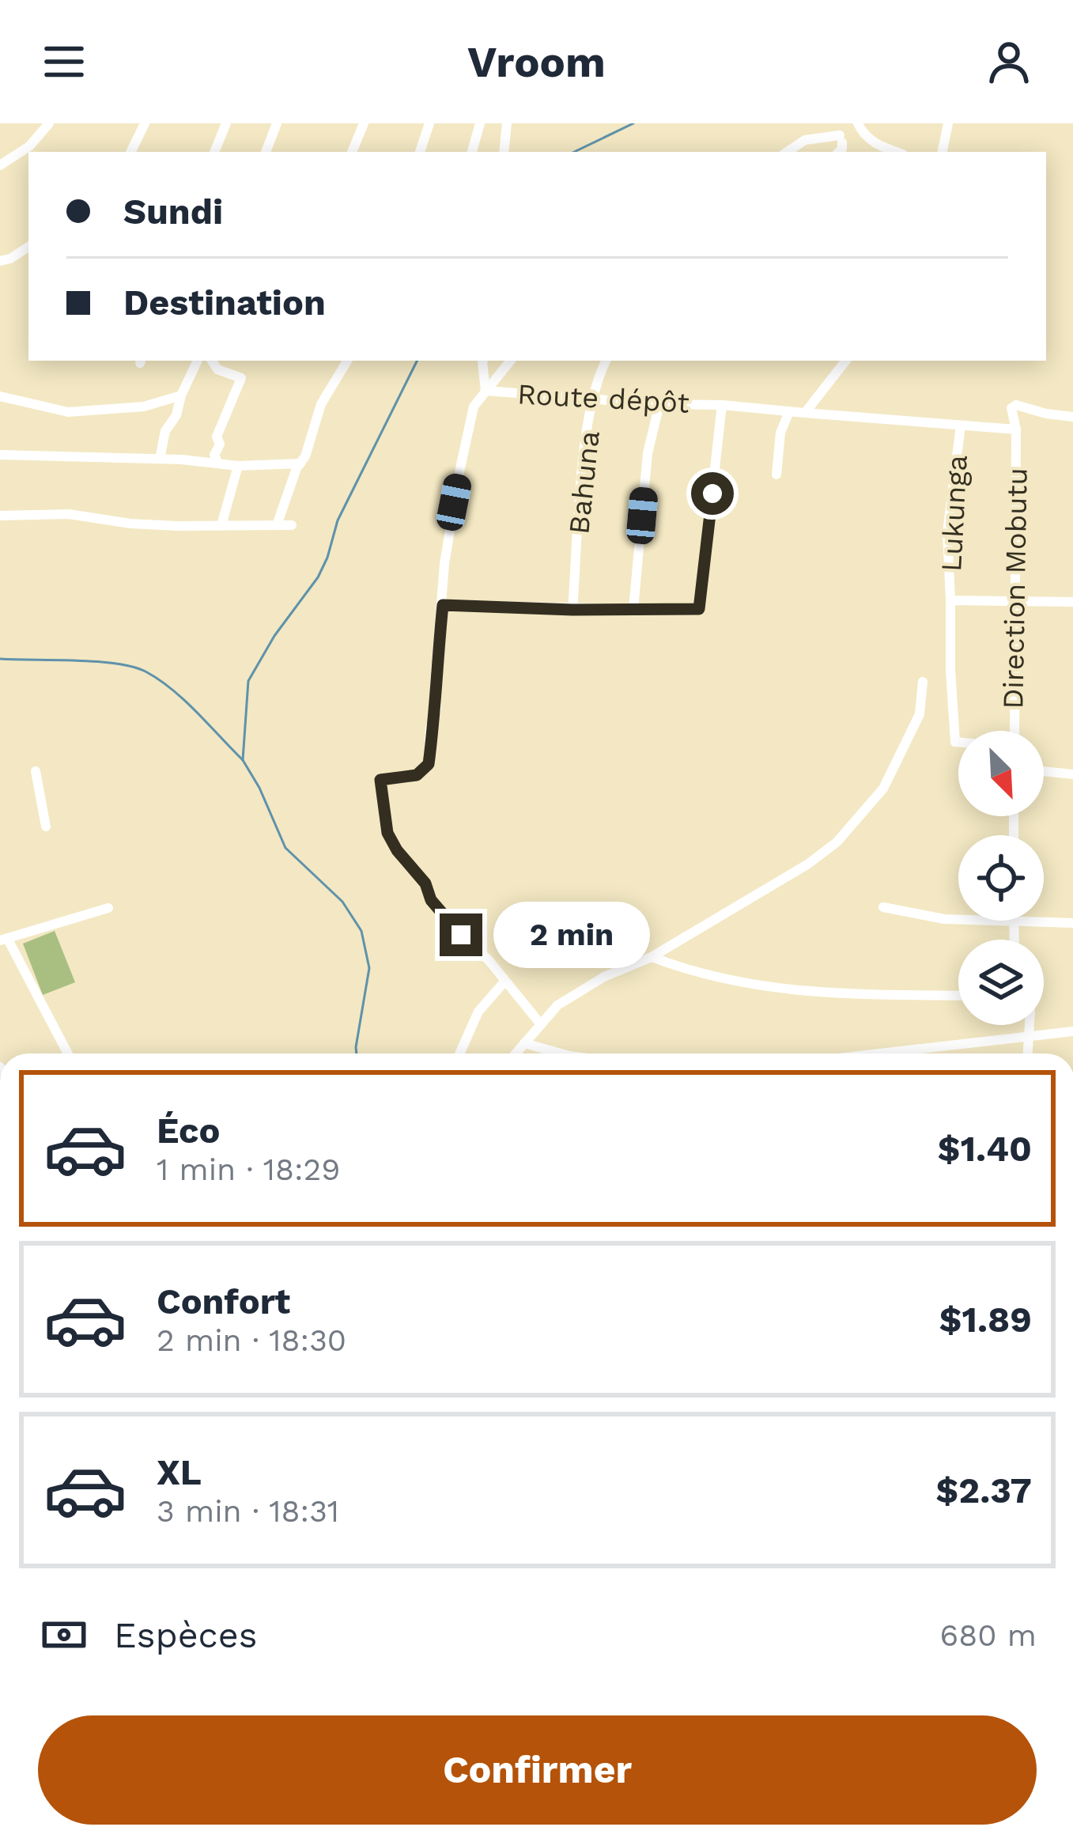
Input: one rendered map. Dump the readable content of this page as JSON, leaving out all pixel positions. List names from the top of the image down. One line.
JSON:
{"streets":{"street":["Route dépôt","Bahuna","Lukunga","Direction Mobutu"]},"crossings":[["Route dépôt","Bahuna"]],"north":"bottom right","page":{"header":"Vroom","banner":["Sundi","Destination"],"bubble":"2 min","list":[{"name":"Éco","note":"1 min · 18:29","value":"$1.40"},{"name":"Confort","note":"2 min · 18:30","value":"$1.89"},{"name":"XL","note":"3 min · 18:31","value":"$2.37"}],"pay":["Espèces","680 m"],"buttons":"Confirmer"}}
